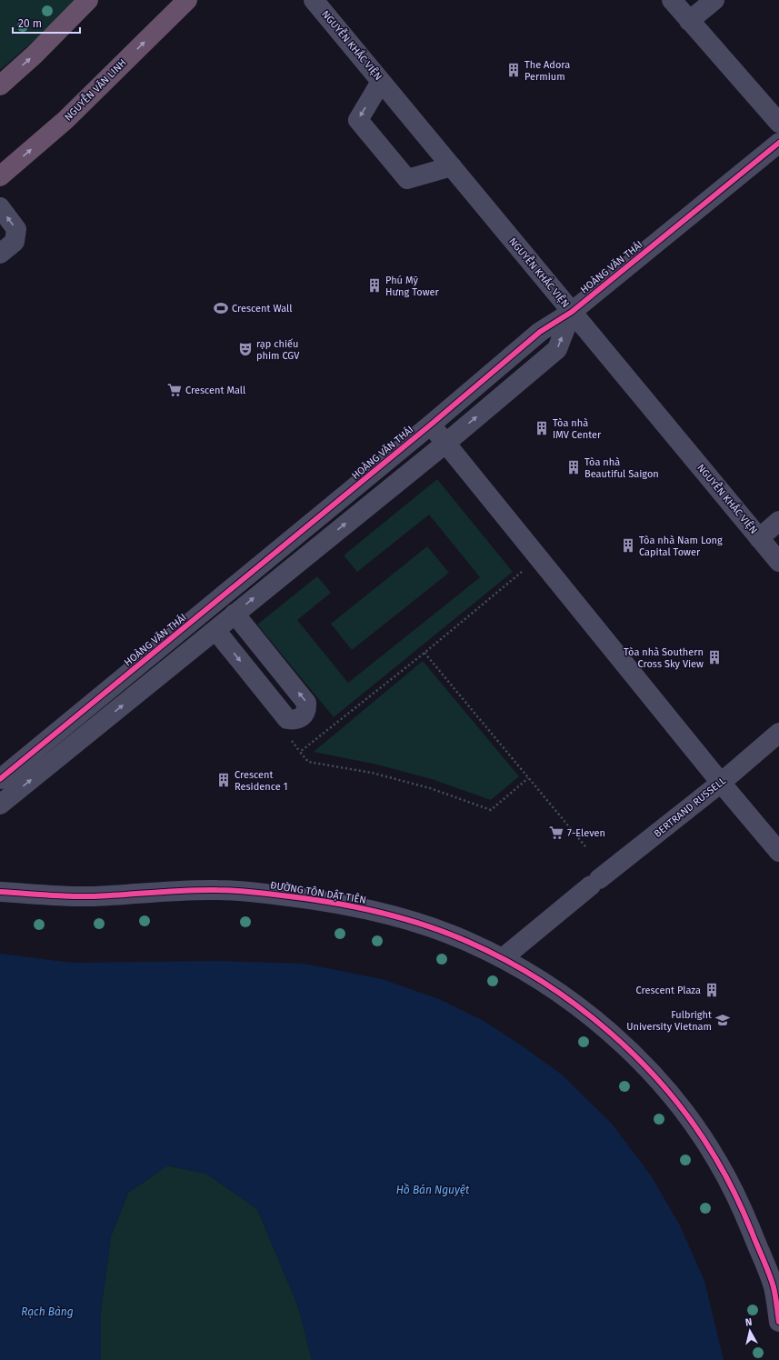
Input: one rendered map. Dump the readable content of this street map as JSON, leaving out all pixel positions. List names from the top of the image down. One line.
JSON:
{"streets":{"highway":["NGUYỄN VĂN LINH"],"street":["NGUYỄN KHẮC VIỆN","HOÀNG VĂN THÁI","BERTRAND RUSSELL","ĐƯỜNG TÔN DẬT TIÊN"]},"crossings":[["NGUYỄN KHẮC VIỆN","HOÀNG VĂN THÁI"],["BERTRAND RUSSELL","ĐƯỜNG TÔN DẬT TIÊN"]],"water":["Hồ Bán Nguyệt","Rạch Bàng"],"places":{"building":["The Adora Permium","Phú Mỹ Hưng Tower","Tòa nhà IMV Center","Tòa nhà Beautiful Saigon","Tòa nhà Nam Long Capital Tower","Tòa nhà Southern Cross Sky View","Crescent Residence 1","Crescent Plaza"],"sports":["Crescent Wall"],"theatre":["rạp chiếu phim CGV"],"supermarket":["Crescent Mall","7-Eleven"],"school or university":["Fulbright University Vietnam"]},"scale_bar":"20 m","north":"top"}
